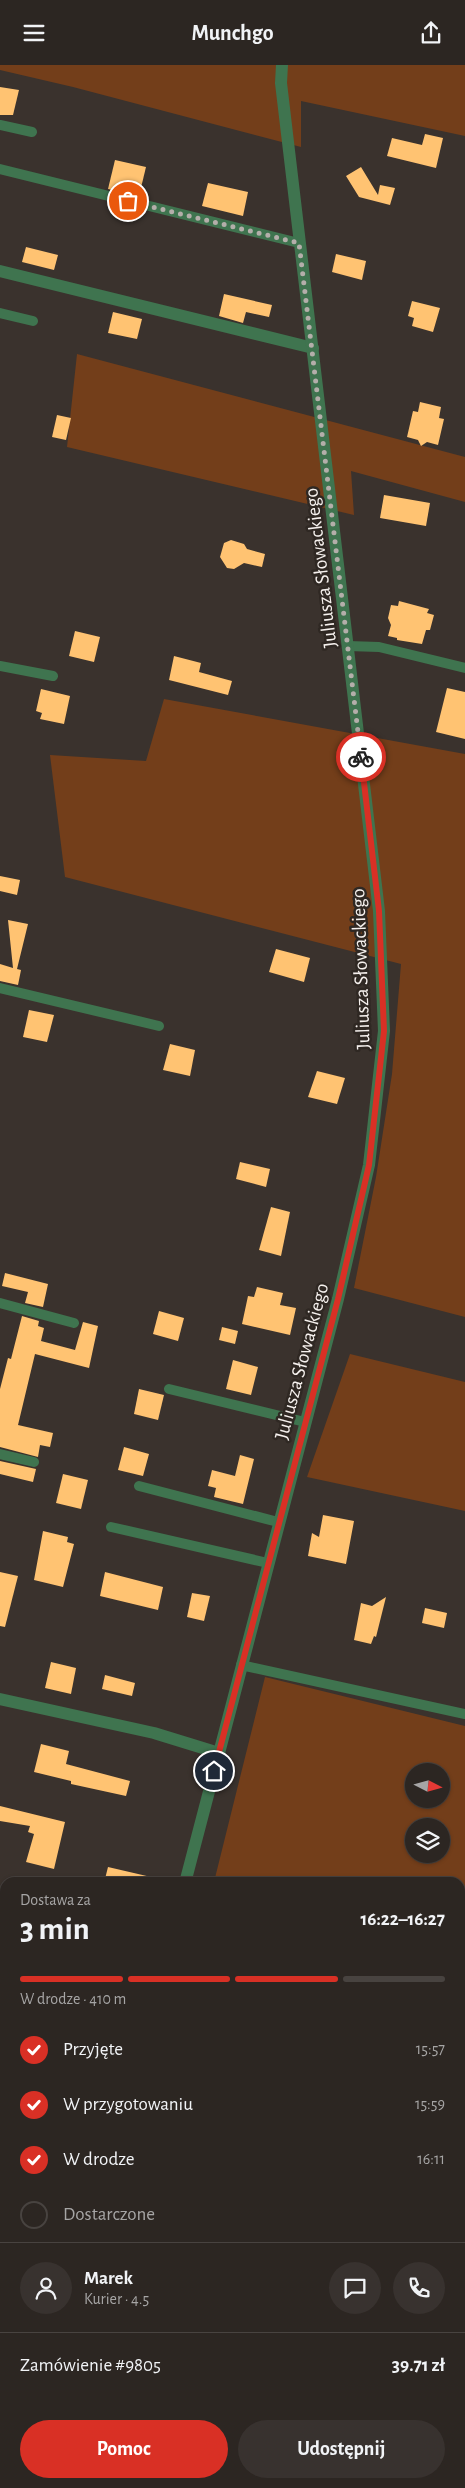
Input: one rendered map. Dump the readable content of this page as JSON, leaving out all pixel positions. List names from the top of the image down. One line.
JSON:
{"streets":{"street":["Juliusza Słowackiego"]},"north":"right","page":{"header":"Munchgo","heading":["3 min","Dostawa za","16:22–16:27"],"panel":["Marek","Kurier · 4.5","Zamówienie #9805","39.71 zł"],"bar":"W drodze · 410 m","list":[["Przyjęte","15:57"],["W przygotowaniu","15:59"],["W drodze","16:11"],"Dostarczone"],"buttons":["Pomoc","Udostępnij"]}}
